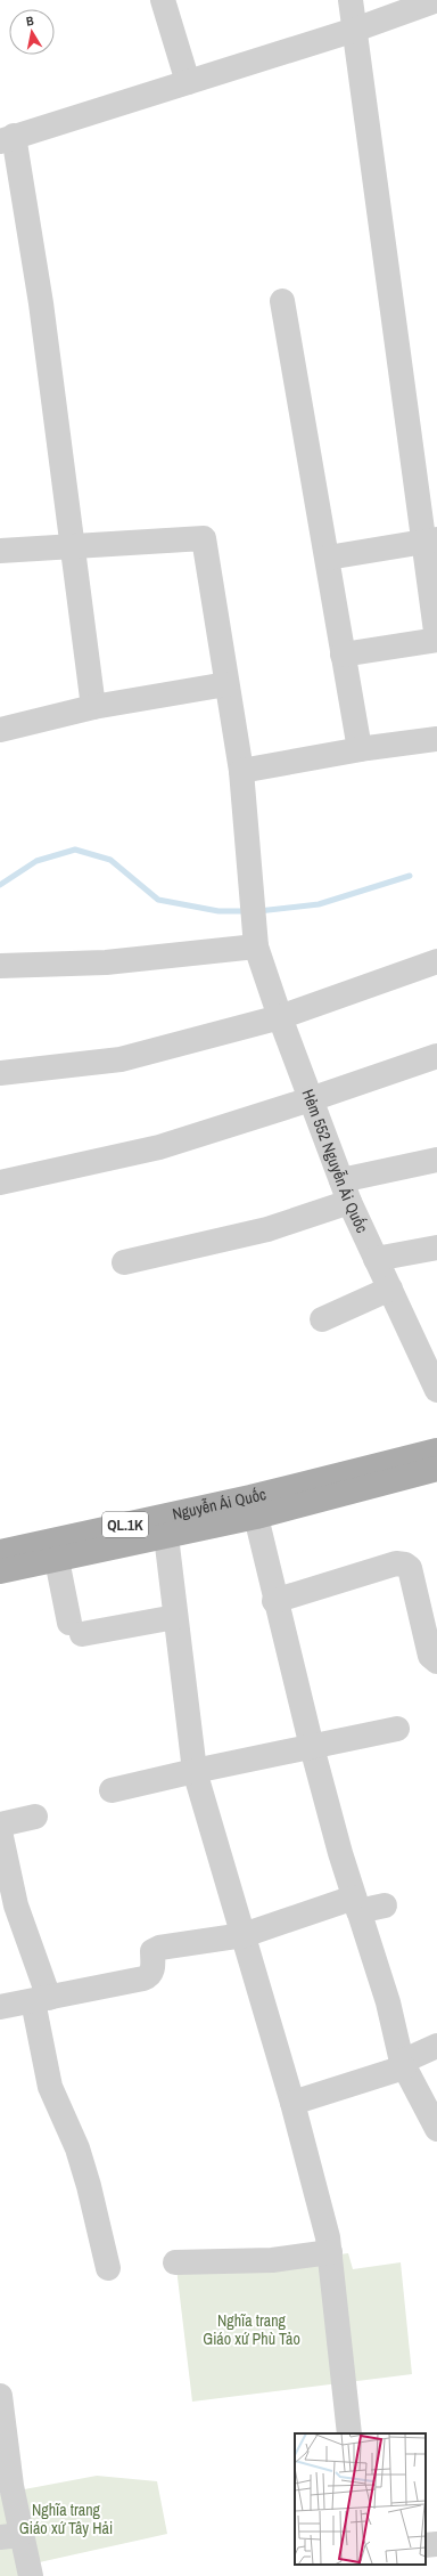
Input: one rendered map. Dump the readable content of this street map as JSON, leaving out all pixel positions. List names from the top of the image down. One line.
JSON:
{"streets":{"main road":["Nguyễn Ái Quốc","QL.1K"],"street":["Hẻm 552 Nguyễn Ái Quốc"]},"parks":["Nghĩa trang Giáo xứ Phù Tảo","Nghĩa trang Giáo xứ Tây Hải"],"north":"top"}
